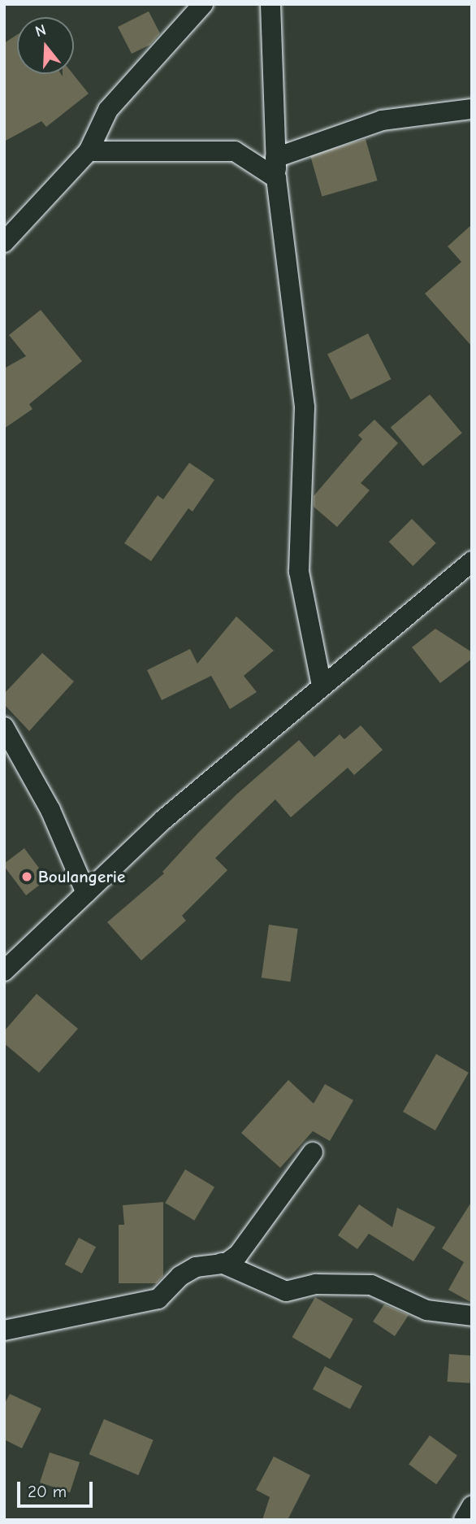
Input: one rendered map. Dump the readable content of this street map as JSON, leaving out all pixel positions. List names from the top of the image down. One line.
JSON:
{"places":["Boulangerie"],"scale_bar":"20 m","north":"top"}
